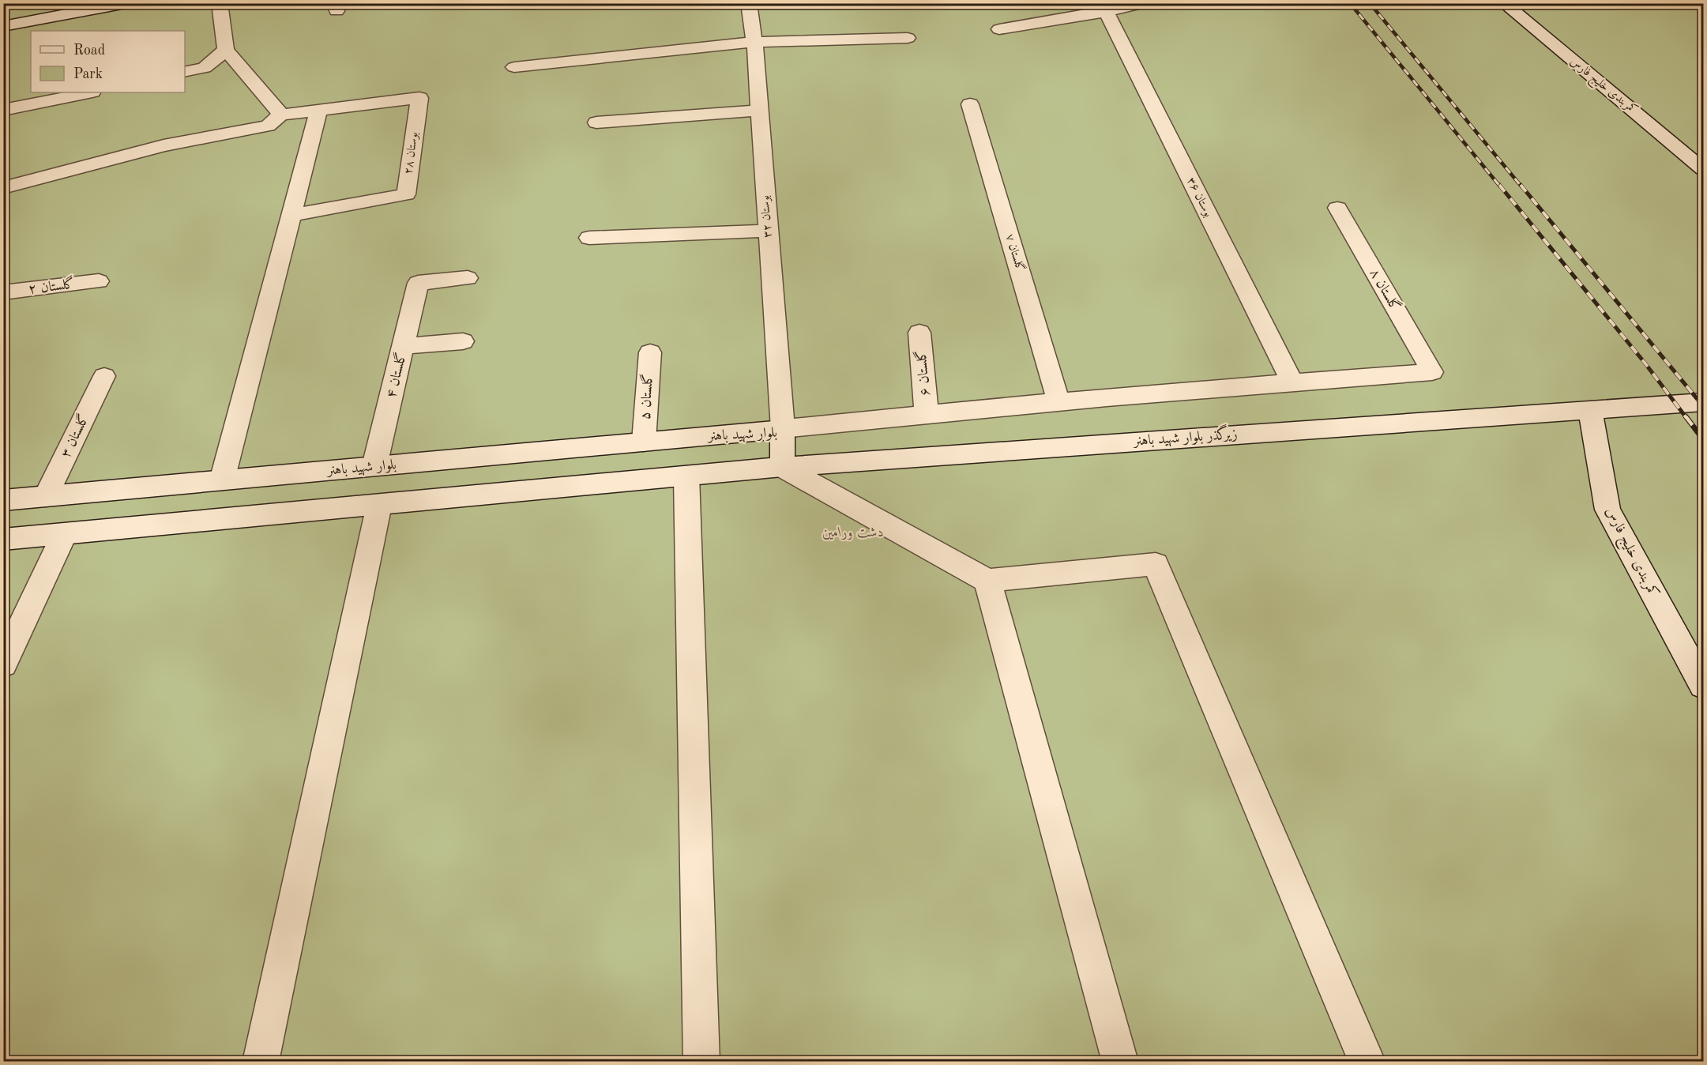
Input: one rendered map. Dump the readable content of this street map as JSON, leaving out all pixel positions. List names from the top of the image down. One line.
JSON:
{"streets":{"street":["کمربندی خلیج فارس","بوستان ۲۸","بوستان ۳۶","بوستان ۳۲","گلستان ۷","گلستان ۲","گلستان ۸","گلستان ۶","گلستان ۴","گلستان ۵","بلوار شهید باهنر","گلستان ۳","زیرگذر بلوار شهید باهنر"]},"crossings":[["کمربندی خلیج فارس","زیرگذر بلوار شهید باهنر"],["بوستان ۳۶","گلستان ۸"],["بوستان ۳۲","بلوار شهید باهنر"],["گلستان ۴","بلوار شهید باهنر"],["گلستان ۵","بلوار شهید باهنر"],["بلوار شهید باهنر","گلستان ۳"],["بلوار شهید باهنر","زیرگذر بلوار شهید باهنر"]],"parks":["دشت ورامین"],"legend":["Road","Park"]}
